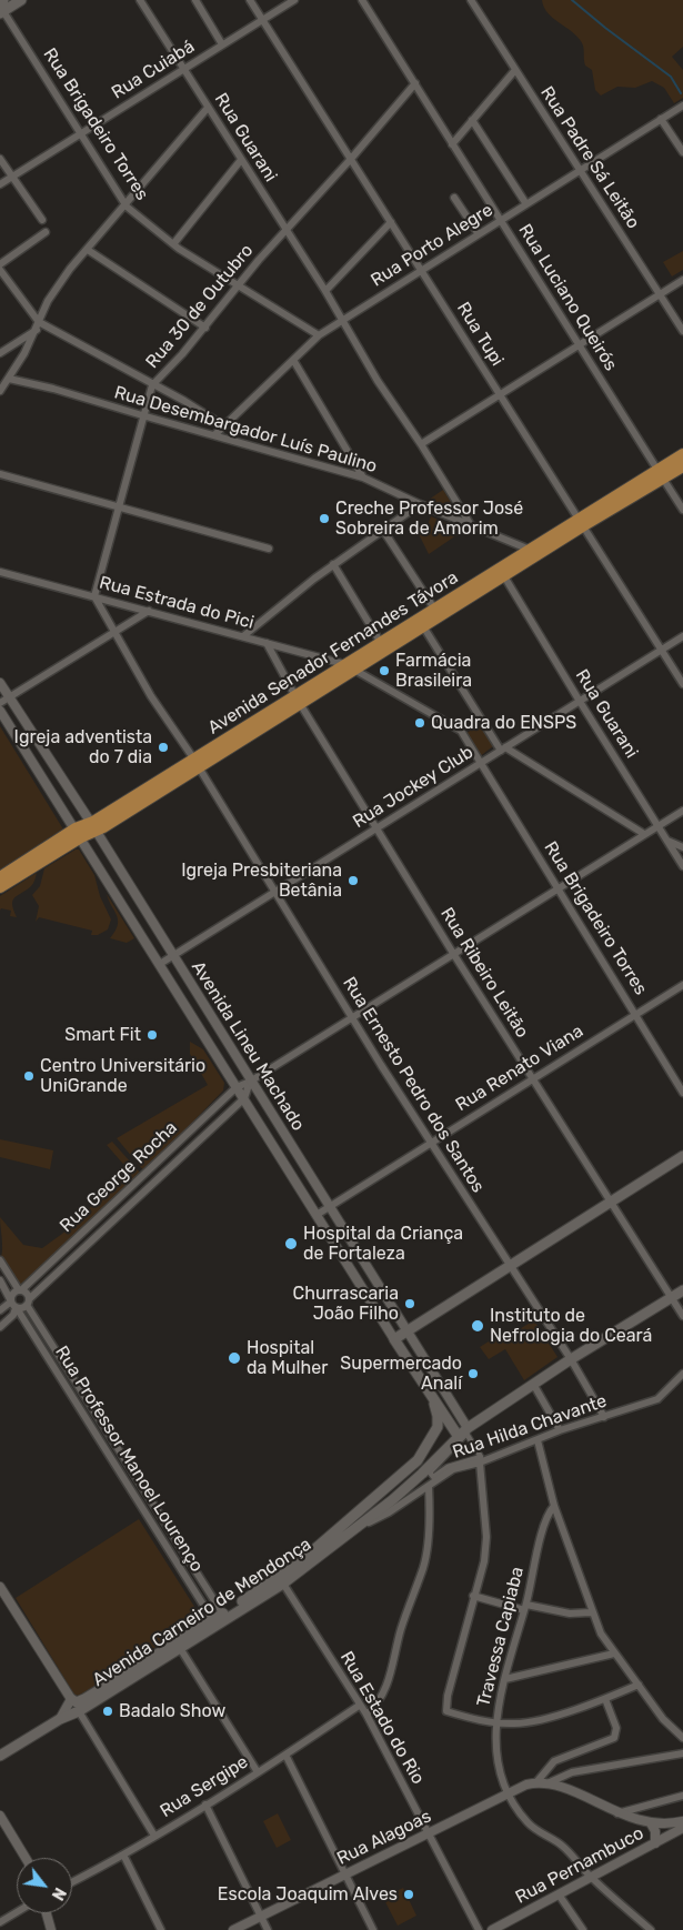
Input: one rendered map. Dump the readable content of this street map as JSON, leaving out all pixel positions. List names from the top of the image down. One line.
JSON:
{"streets":{"main road":["Avenida Senador Fernandes Távora","Avenida Lineu Machado","Avenida Carneiro de Mendonça"],"street":["Rua Cuiabá","Rua Brigadeiro Torres","Rua Guarani","Rua Padre Sá Leitão","Rua Porto Alegre","Rua Luciano Queirós","Rua 30 de Outubro","Rua Tupi","Rua Desembargador Luís Paulino","Rua Estrada do Pici","Rua Jockey Club","Rua Ribeiro Leitão","Rua Renato Viana","Rua Ernesto Pedro dos Santos","Rua George Rocha","Rua Hilda Chavante","Rua Professor Manoel Lourenço","Travessa Capiaba","Rua Estado do Rio","Rua Sergipe","Rua Alagoas","Rua Pernambuco"]},"crossings":[["Rua Cuiabá","Rua Brigadeiro Torres"],["Rua Cuiabá","Rua Guarani"],["Rua Cuiabá","Rua Tupi"],["Rua Brigadeiro Torres","Rua Porto Alegre"],["Rua Brigadeiro Torres","Rua 30 de Outubro"],["Rua Brigadeiro Torres","Rua Estrada do Pici"],["Rua Brigadeiro Torres","Rua Jockey Club"],["Rua Brigadeiro Torres","Rua Renato Viana"],["Rua Guarani","Rua Porto Alegre"],["Rua Guarani","Rua 30 de Outubro"],["Rua Guarani","Rua Desembargador Luís Paulino"],["Rua Guarani","Avenida Senador Fernandes Távora"],["Rua Guarani","Rua Jockey Club"],["Rua Padre Sá Leitão","Rua Porto Alegre"],["Rua Porto Alegre","Rua Luciano Queirós"],["Rua Porto Alegre","Rua Tupi"],["Rua Porto Alegre","Rua Desembargador Luís Paulino"],["Rua Luciano Queirós","Rua 30 de Outubro"],["Rua Luciano Queirós","Avenida Senador Fernandes Távora"],["Rua 30 de Outubro","Rua Tupi"],["Rua 30 de Outubro","Rua Desembargador Luís Paulino"],["Rua 30 de Outubro","Rua Estrada do Pici"],["Rua 30 de Outubro","Rua Ernesto Pedro dos Santos"],["Rua Tupi","Avenida Senador Fernandes Távora"],["Rua Tupi","Rua Jockey Club"],["Rua Desembargador Luís Paulino","Avenida Senador Fernandes Távora"],["Rua Estrada do Pici","Avenida Senador Fernandes Távora"],["Rua Estrada do Pici","Rua Jockey Club"],["Rua Estrada do Pici","Rua Ribeiro Leitão"],["Rua Estrada do Pici","Rua Ernesto Pedro dos Santos"],["Avenida Senador Fernandes Távora","Rua Ribeiro Leitão"],["Avenida Senador Fernandes Távora","Avenida Lineu Machado"],["Avenida Senador Fernandes Távora","Rua Ernesto Pedro dos Santos"],["Rua Jockey Club","Rua Ribeiro Leitão"],["Rua Jockey Club","Avenida Lineu Machado"],["Rua Jockey Club","Rua Ernesto Pedro dos Santos"],["Rua Ribeiro Leitão","Rua Renato Viana"],["Rua Ribeiro Leitão","Avenida Carneiro de Mendonça"],["Avenida Lineu Machado","Rua Renato Viana"],["Avenida Lineu Machado","Rua George Rocha"],["Avenida Lineu Machado","Avenida Carneiro de Mendonça"],["Rua Renato Viana","Rua Ernesto Pedro dos Santos"],["Rua Ernesto Pedro dos Santos","Rua Hilda Chavante"],["Rua Ernesto Pedro dos Santos","Avenida Carneiro de Mendonça"],["Rua George Rocha","Rua Professor Manoel Lourenço"],["Rua Hilda Chavante","Avenida Carneiro de Mendonça"],["Rua Professor Manoel Lourenço","Avenida Carneiro de Mendonça"],["Avenida Carneiro de Mendonça","Rua Estado do Rio"],["Travessa Capiaba","Rua Alagoas"],["Travessa Capiaba","Rua Pernambuco"],["Rua Estado do Rio","Rua Sergipe"],["Rua Estado do Rio","Rua Alagoas"]],"places":["Creche Professor José Sobreira de Amorim","Farmácia Brasileira","Quadra do ENSPS","Igreja adventista do 7 dia","Igreja Presbiteriana Betânia","Smart Fit","Centro Universitário UniGrande","Hospital da Criança de Fortaleza","Churrascaria João Filho","Instituto de Nefrologia do Ceará","Hospital da Mulher","Supermercado Analí","Badalo Show","Escola Joaquim Alves"],"north":"bottom right"}
